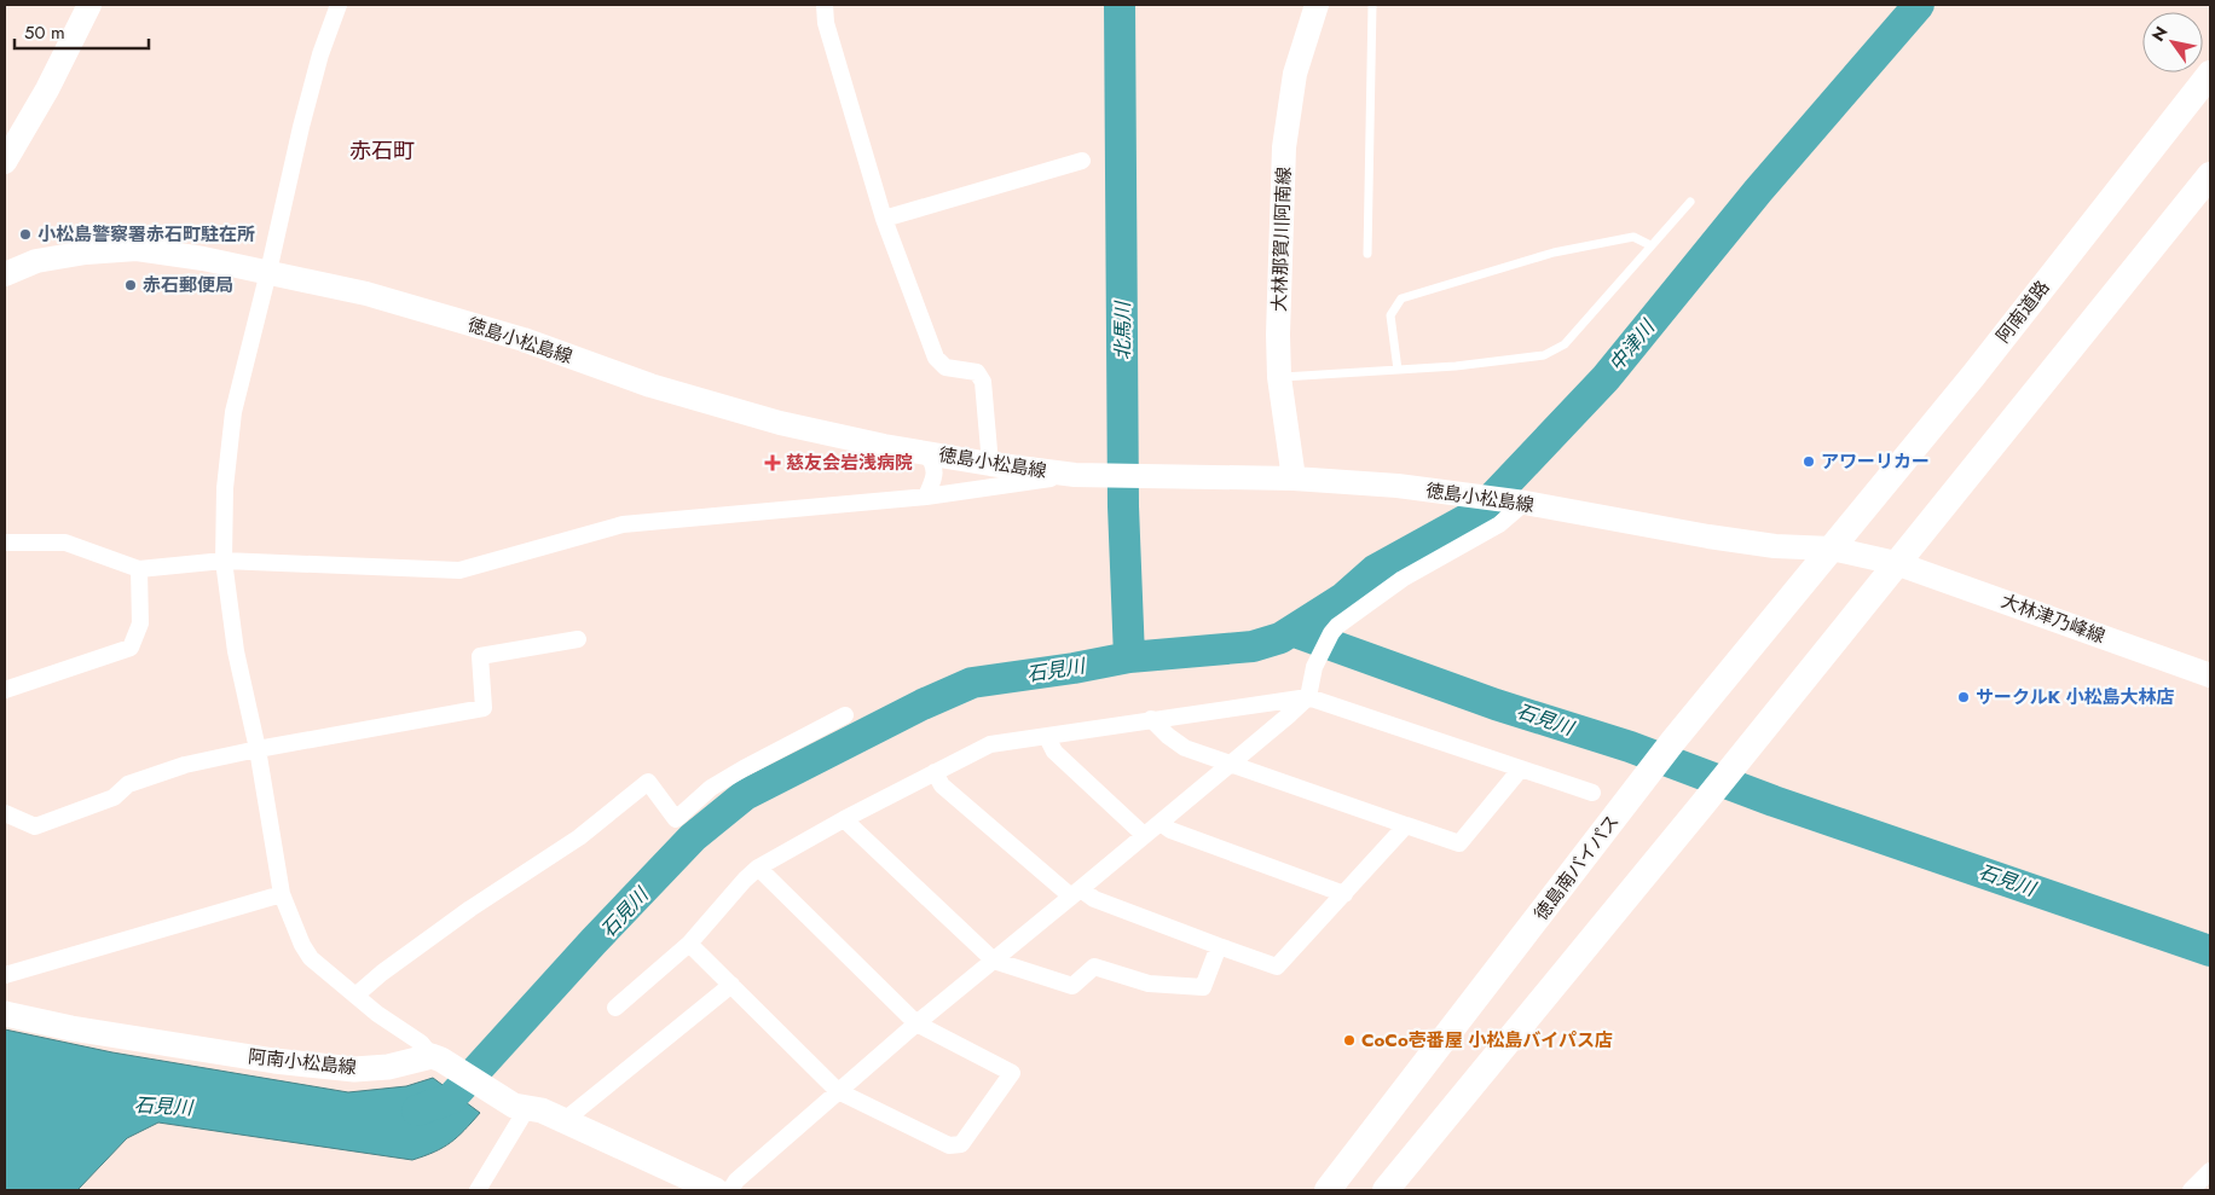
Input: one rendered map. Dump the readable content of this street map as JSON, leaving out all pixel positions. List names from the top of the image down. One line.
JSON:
{"streets":{"highway":["阿南道路","徳島南バイパス"],"main road":["大林那賀川阿南線","徳島小松島線","大林津乃峰線","阿南小松島線"]},"crossings":[["大林那賀川阿南線","徳島小松島線"],["阿南道路","徳島小松島線"],["阿南道路","徳島南バイパス"],["徳島小松島線","大林津乃峰線"],["徳島小松島線","徳島南バイパス"]],"districts":["赤石町"],"water":["北馬川","中津川","石見川"],"places":{"other":["小松島警察署赤石町駐在所","赤石郵便局","アワーリカー","サークルK 小松島大林店","CoCo壱番屋 小松島バイパス店"],"health":["慈友会岩浅病院"]},"scale_bar":"50 m","north":"top left"}
